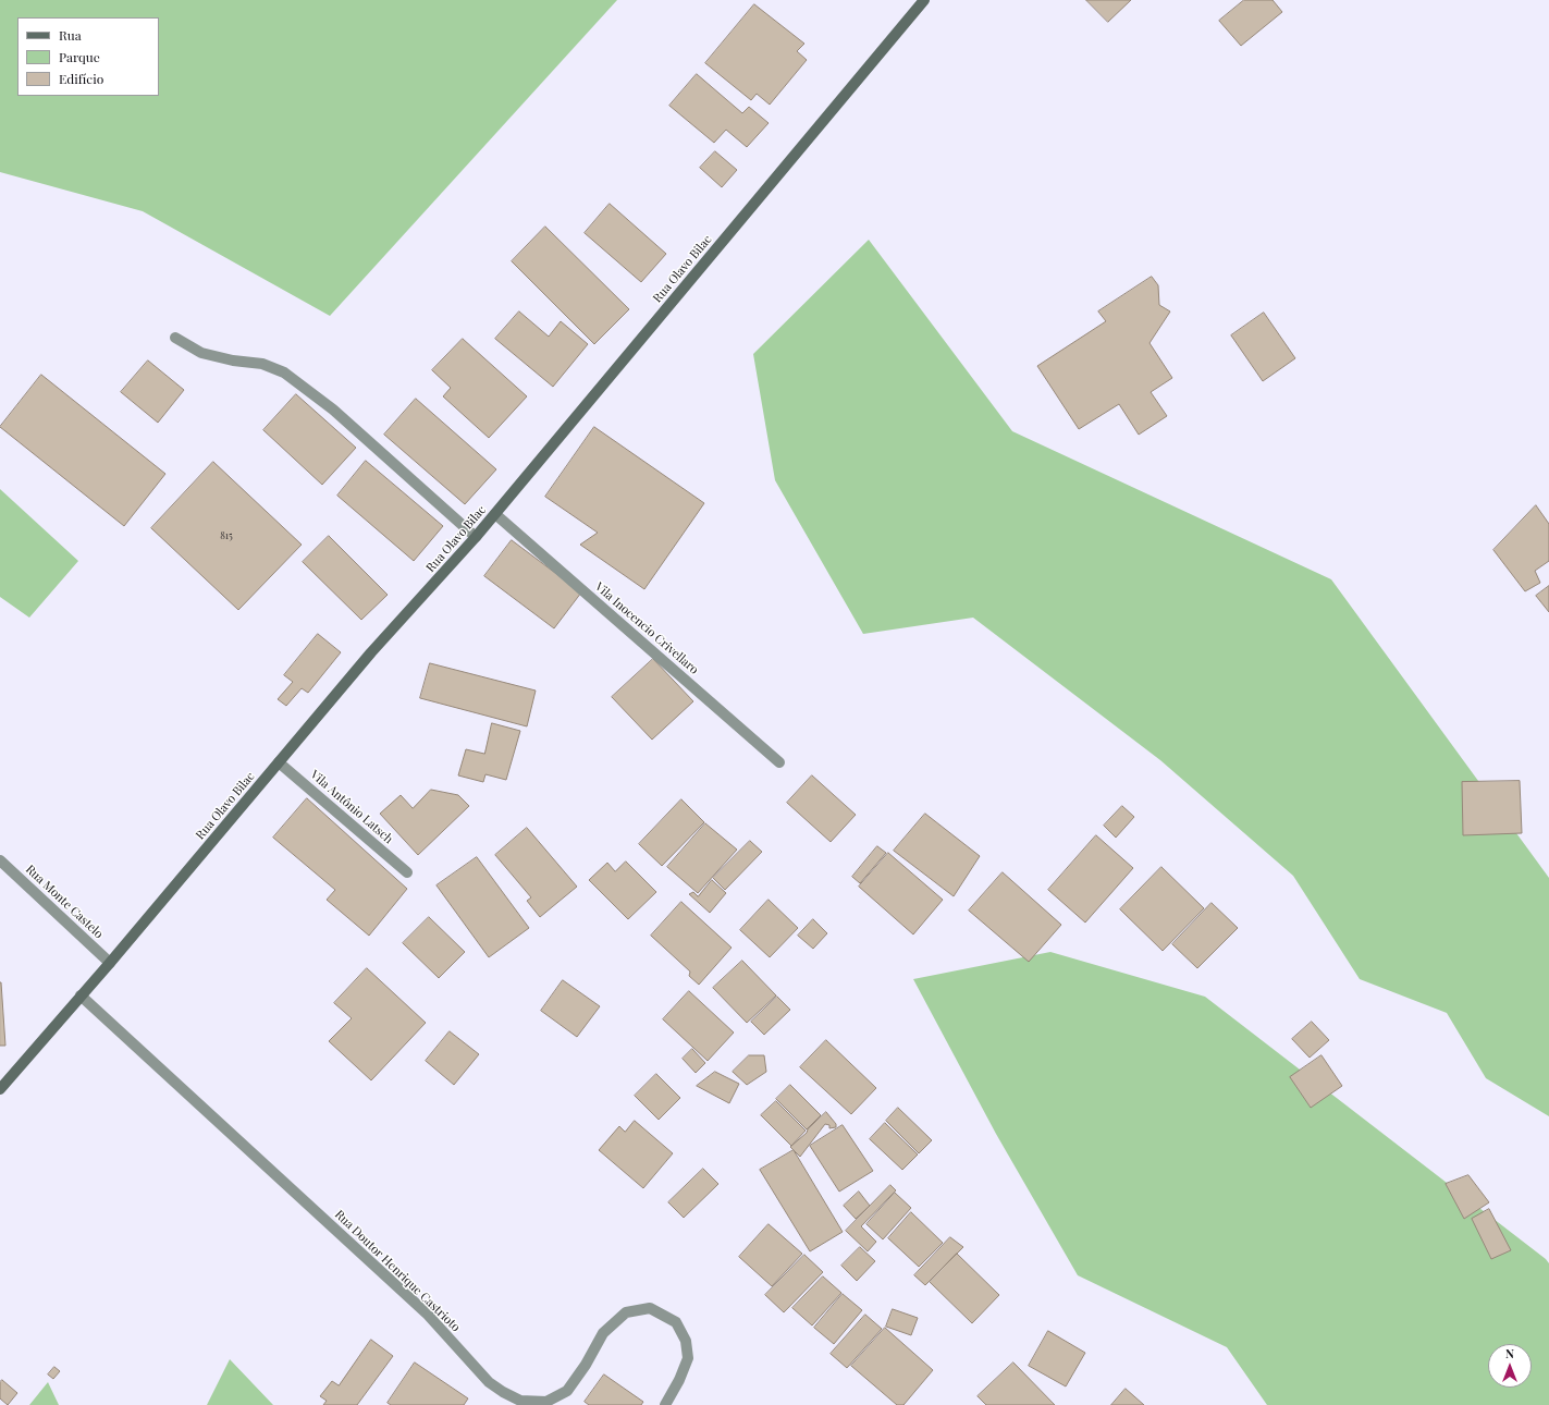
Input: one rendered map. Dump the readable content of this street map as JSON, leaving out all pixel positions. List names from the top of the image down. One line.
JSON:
{"streets":{"main road":["Rua Olavo Bilac"],"street":["Vila Inocencio Crivellaro","Vila Antônio Latsch","Rua Monte Castelo","Rua Doutor Henrique Castrioto"]},"crossings":[["Rua Olavo Bilac","Vila Inocencio Crivellaro"],["Rua Olavo Bilac","Vila Antônio Latsch"],["Rua Olavo Bilac","Rua Monte Castelo"],["Rua Olavo Bilac","Rua Doutor Henrique Castrioto"]],"house_numbers":["815"],"legend":["Rua","Parque","Edifício"],"north":"top"}
